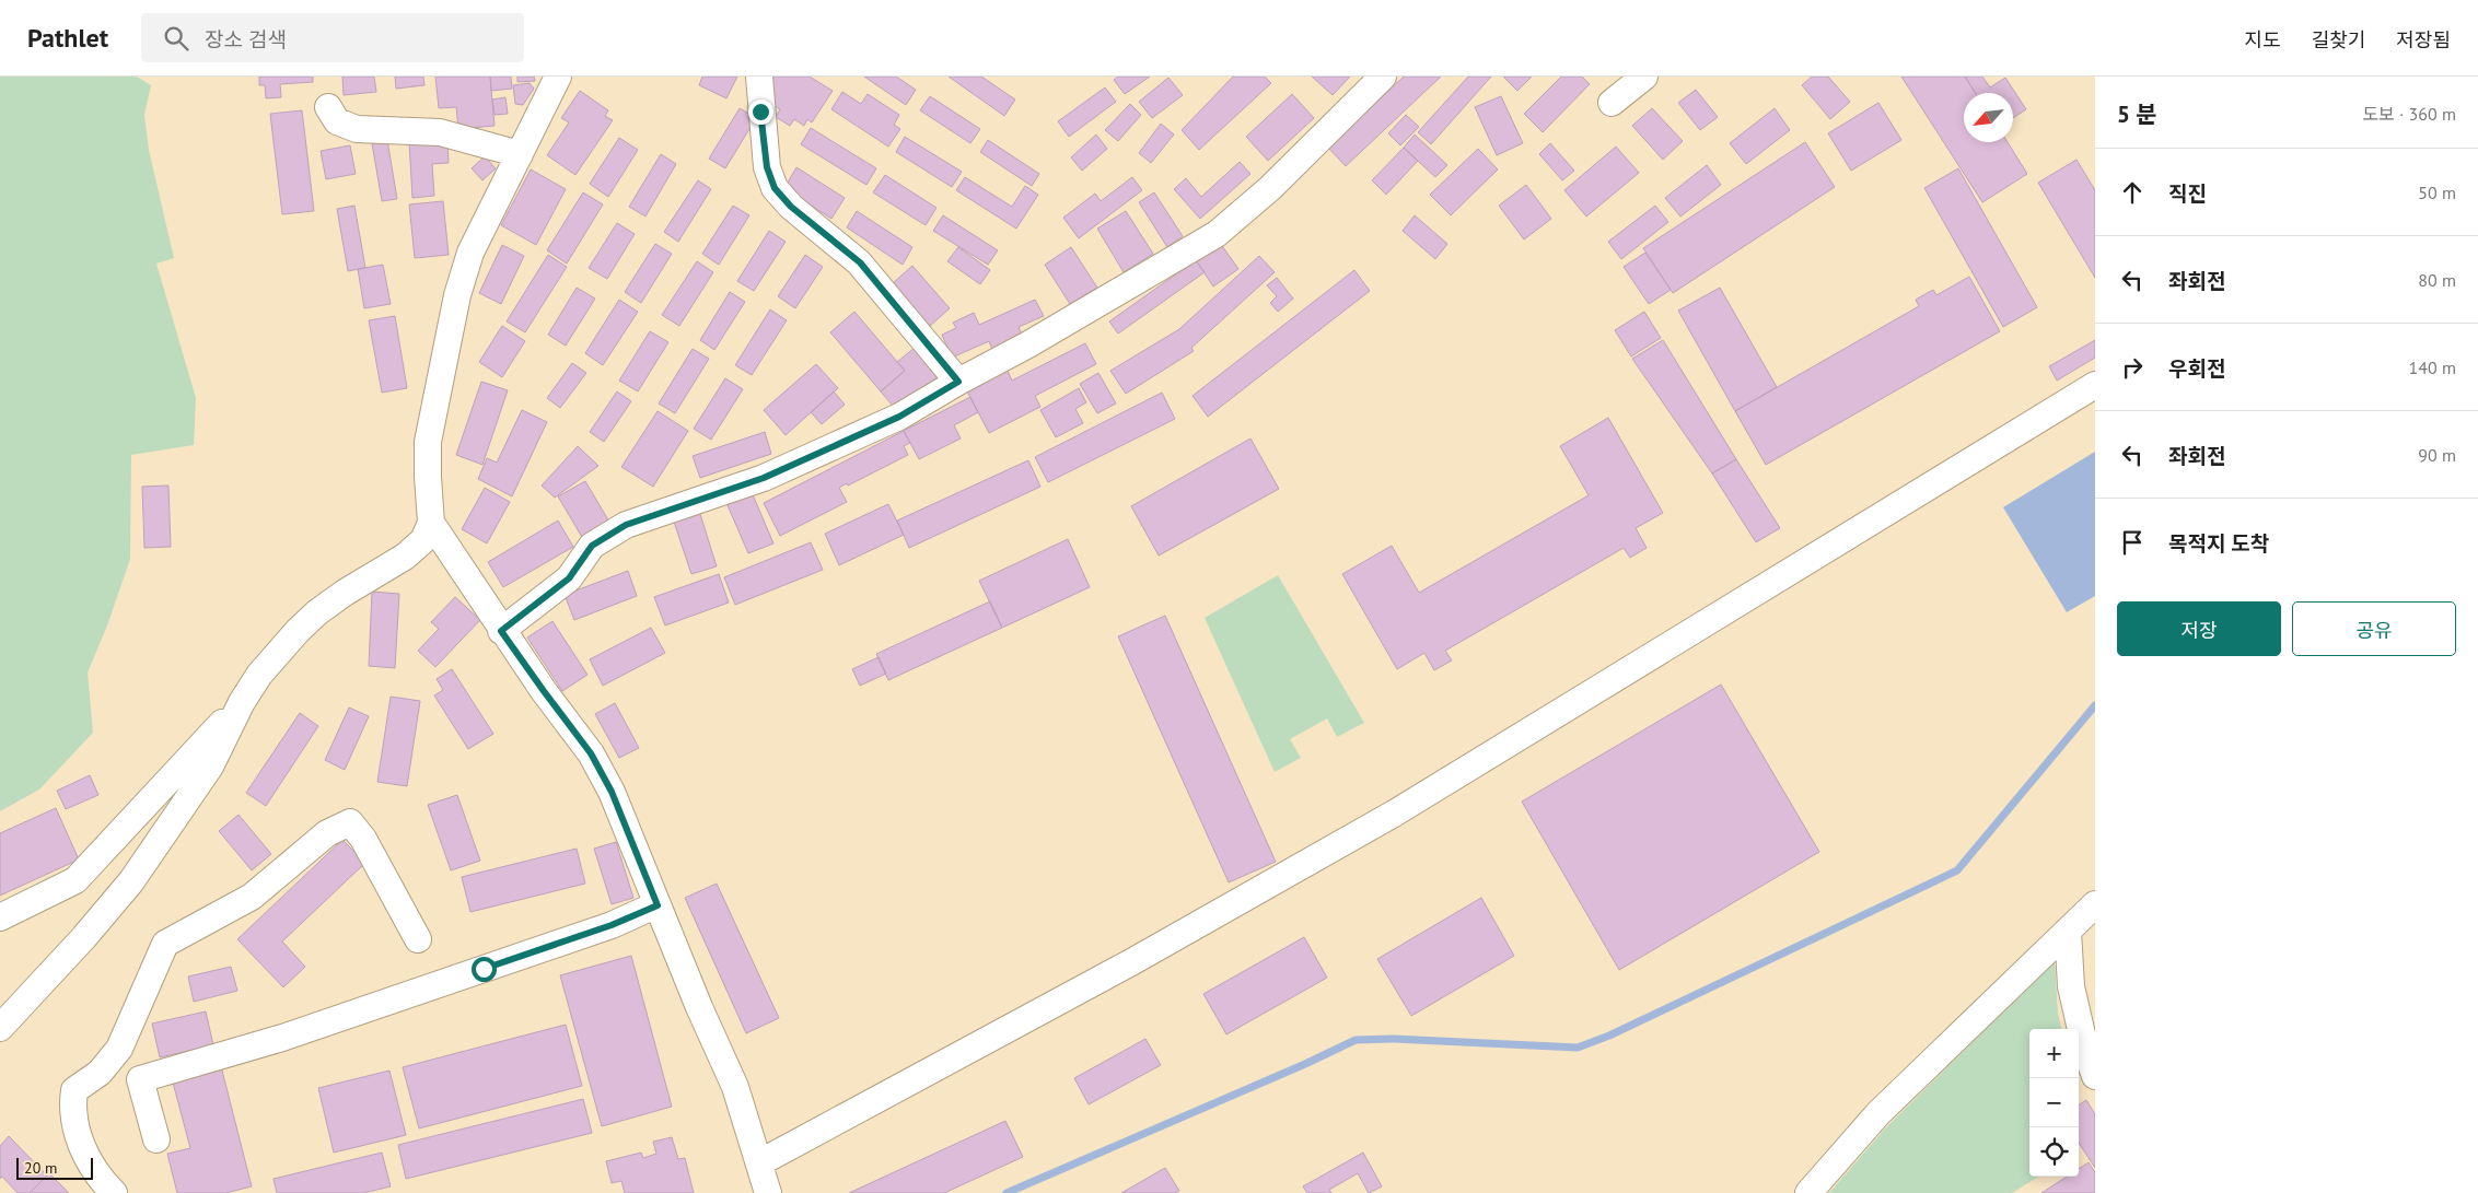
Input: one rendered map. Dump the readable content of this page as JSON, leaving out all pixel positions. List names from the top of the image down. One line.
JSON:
{"scale_bar":"20 m","north":"bottom left","page":{"header":"Pathlet","search":"장소 검색","nav":["지도","길찾기","저장됨"],"heading":["5 분","도보 · 360 m"],"list":[["직진","50 m"],["좌회전","80 m"],["우회전","140 m"],["좌회전","90 m"],"목적지 도착"],"buttons":["저장","공유"],"map_buttons":["+","−"],"scale":"20 m"}}
